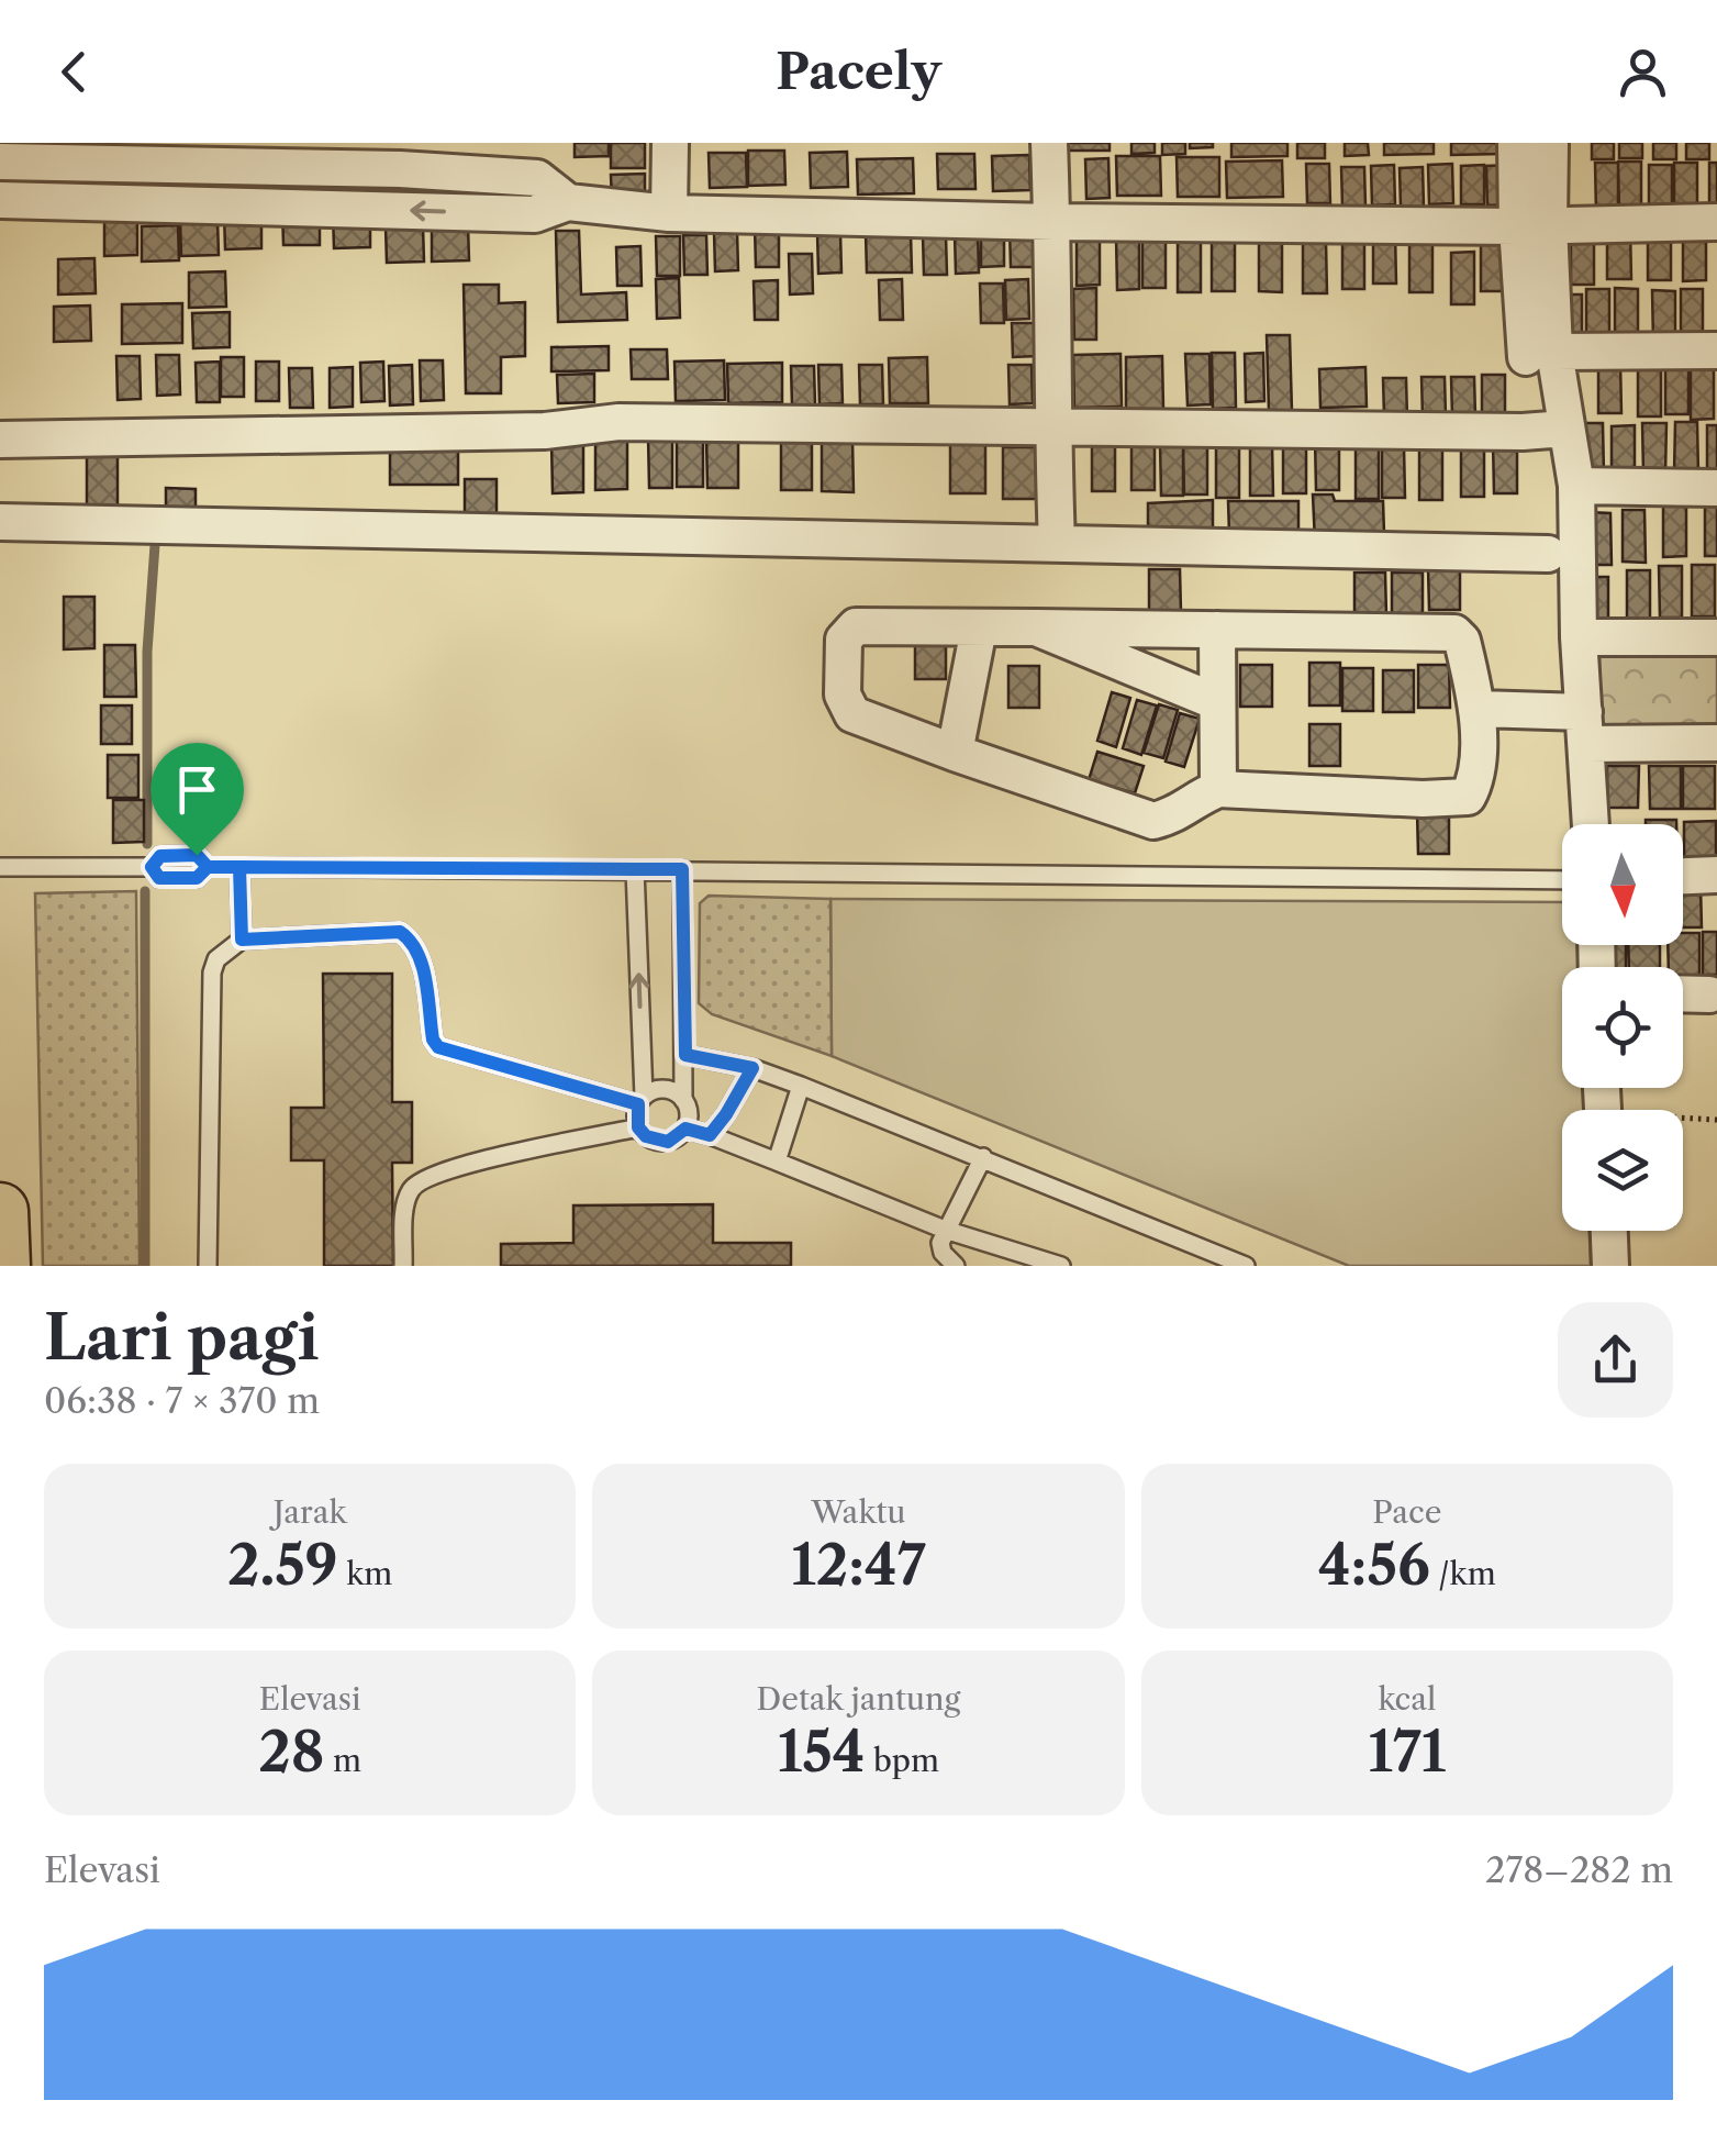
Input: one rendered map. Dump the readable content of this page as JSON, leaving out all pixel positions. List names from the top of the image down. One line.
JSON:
{"north":"bottom","page":{"header":"Pacely","heading":["Lari pagi","06:38 · 7 × 370 m"],"stats":[["Jarak","2.59 km"],["Waktu","12:47"],["Pace","4:56 /km"],["Elevasi","28 m"],["Detak jantung","154 bpm"],["kcal","171"]],"chart":["Elevasi","278–282 m"]}}
